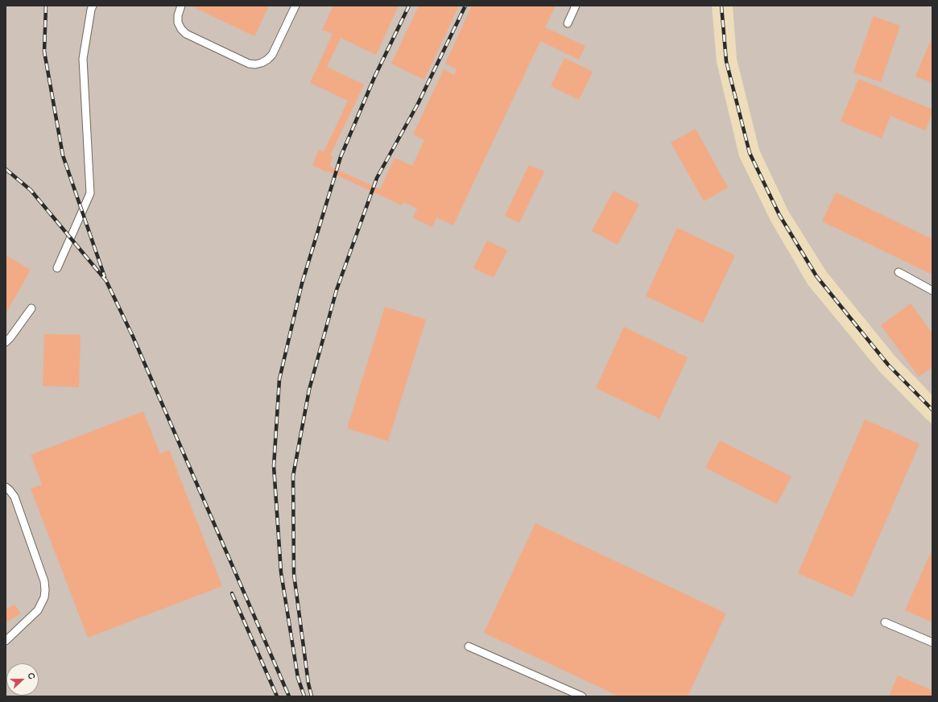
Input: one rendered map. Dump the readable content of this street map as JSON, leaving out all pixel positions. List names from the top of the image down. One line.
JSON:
{"north":"right"}
